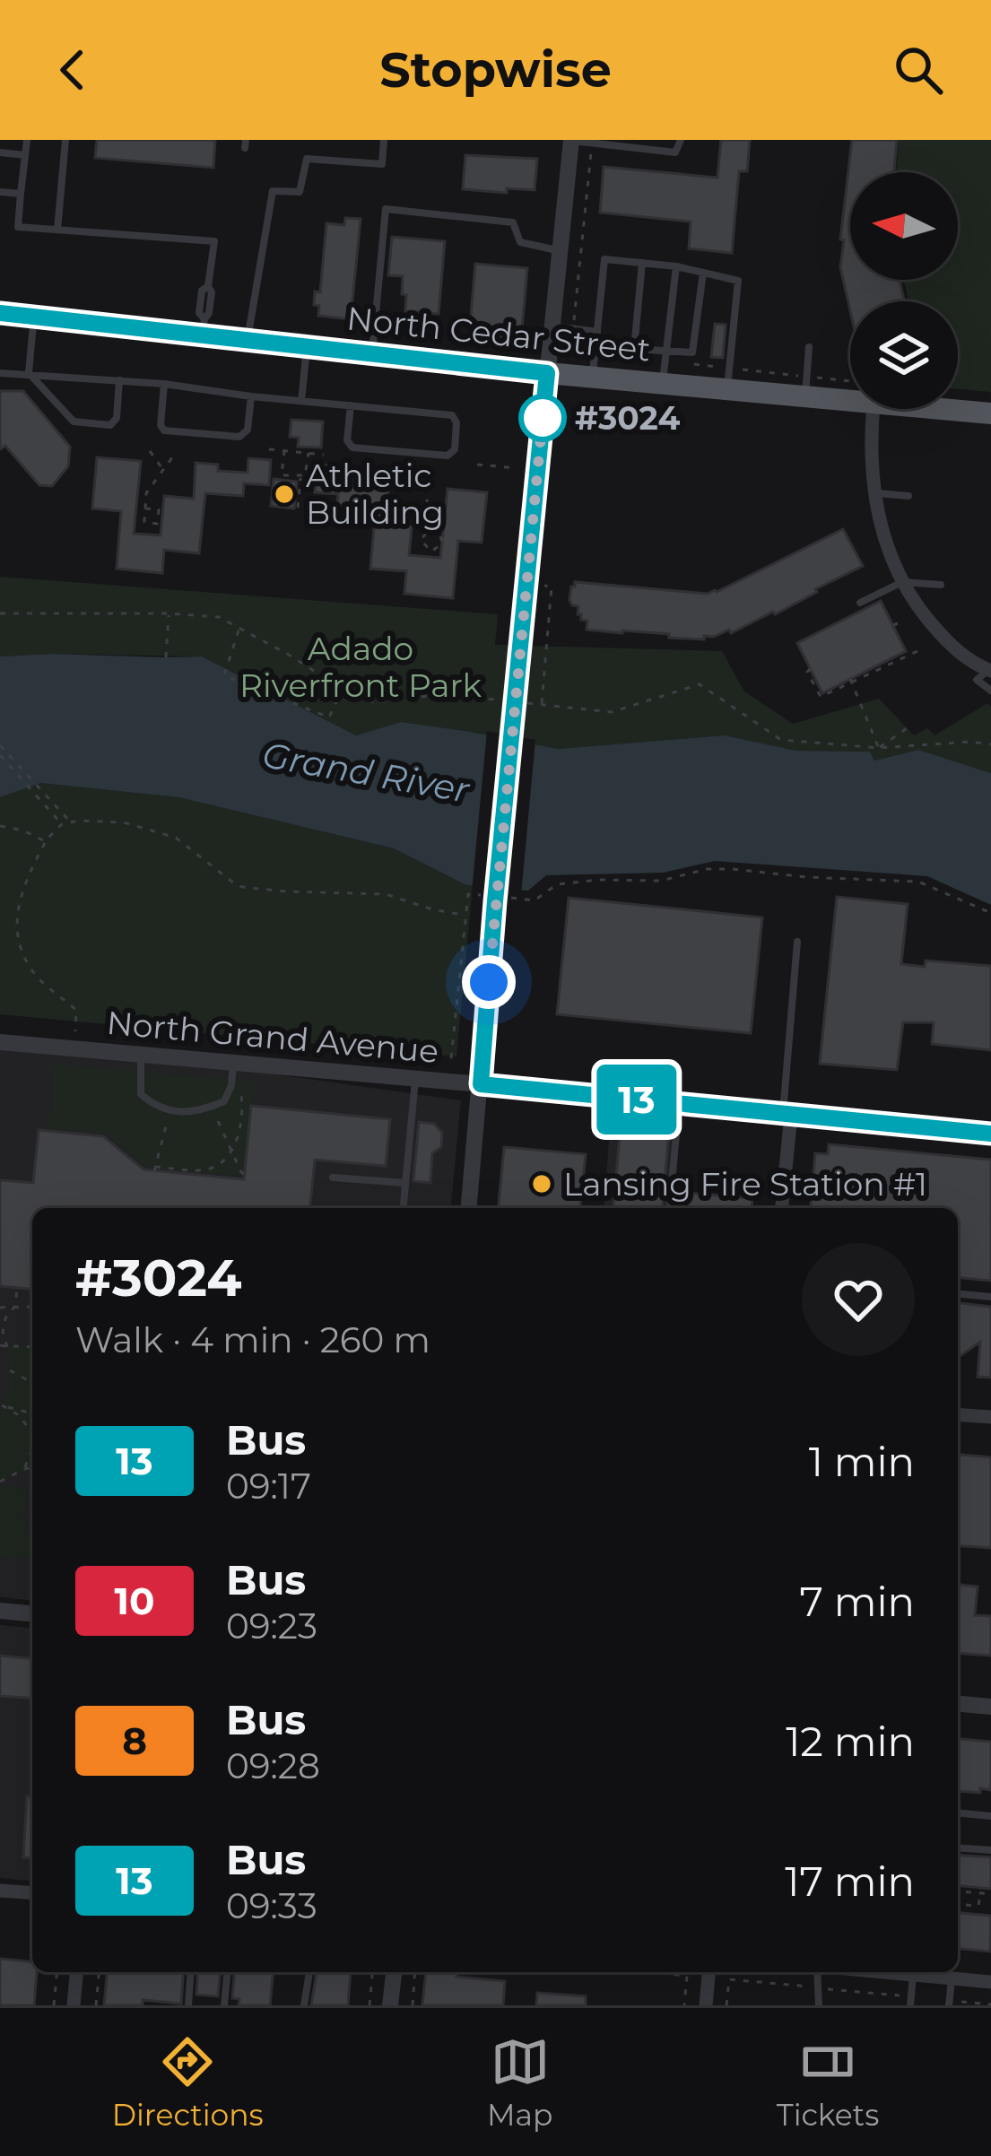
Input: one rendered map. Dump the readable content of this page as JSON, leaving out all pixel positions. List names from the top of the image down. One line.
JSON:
{"streets":{"main road":["North Cedar Street"],"street":["North Grand Avenue"]},"water":["Grand River"],"parks":["Adado Riverfront Park"],"places":["#3024","Athletic Building","Lansing Fire Station #1"],"lines":["bus line 13"],"north":"left","page":{"header":"Stopwise","on_map":"13","heading":["#3024","Walk · 4 min · 260 m"],"list":[{"mark":"13","name":"Bus","note":"09:17","value":"1 min"},{"mark":"10","name":"Bus","note":"09:23","value":"7 min"},{"mark":"8","name":"Bus","note":"09:28","value":"12 min"},{"mark":"13","name":"Bus","note":"09:33","value":"17 min"}],"tabs":["Directions","Map","Tickets"]}}
